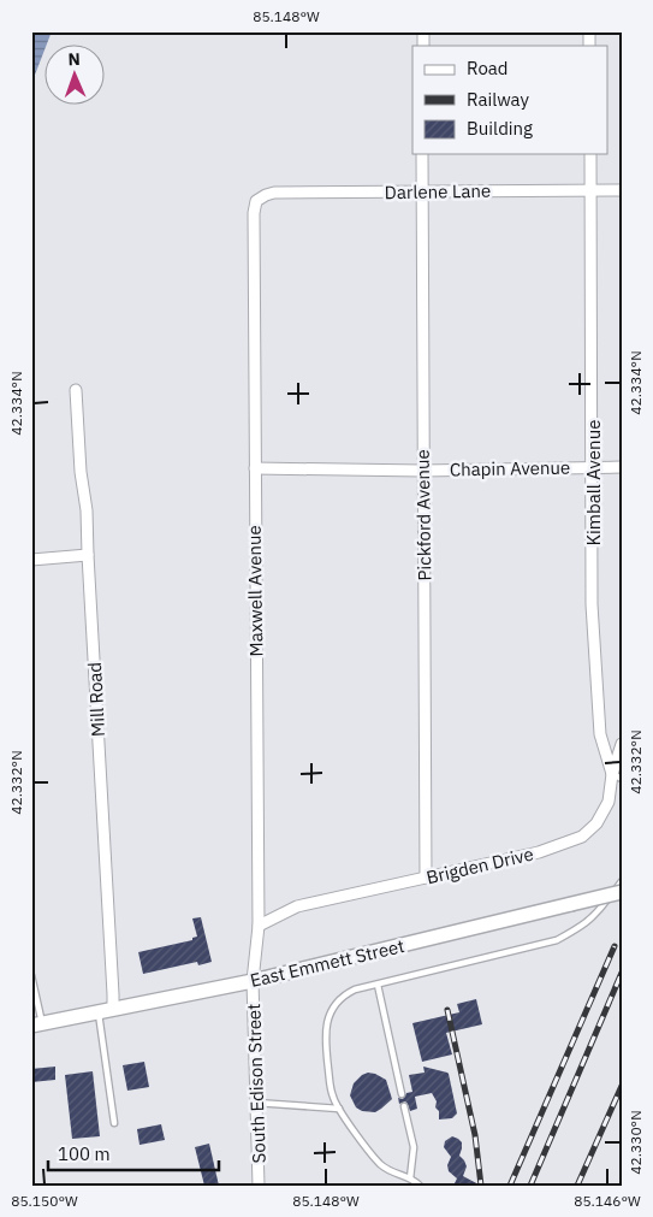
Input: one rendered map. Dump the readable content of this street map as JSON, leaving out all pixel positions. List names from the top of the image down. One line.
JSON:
{"streets":{"street":["Darlene Lane","Chapin Avenue","Kimball Avenue","Pickford Avenue","Maxwell Avenue","Mill Road","Brigden Drive","East Emmett Street","South Edison Street"]},"crossings":[["Darlene Lane","Kimball Avenue"],["Darlene Lane","Pickford Avenue"],["Darlene Lane","Maxwell Avenue"],["Chapin Avenue","Kimball Avenue"],["Chapin Avenue","Pickford Avenue"],["Chapin Avenue","Maxwell Avenue"],["Kimball Avenue","Brigden Drive"],["Pickford Avenue","Brigden Drive"],["Maxwell Avenue","Brigden Drive"],["Maxwell Avenue","East Emmett Street"],["Maxwell Avenue","South Edison Street"],["Mill Road","East Emmett Street"],["East Emmett Street","South Edison Street"]],"legend":["Road","Railway","Building"],"scale_bar":"100 m","north":"top","coordinates":["85.148°W","42.334°N","42.332°N","42.330°N","85.150°W","85.146°W"]}
